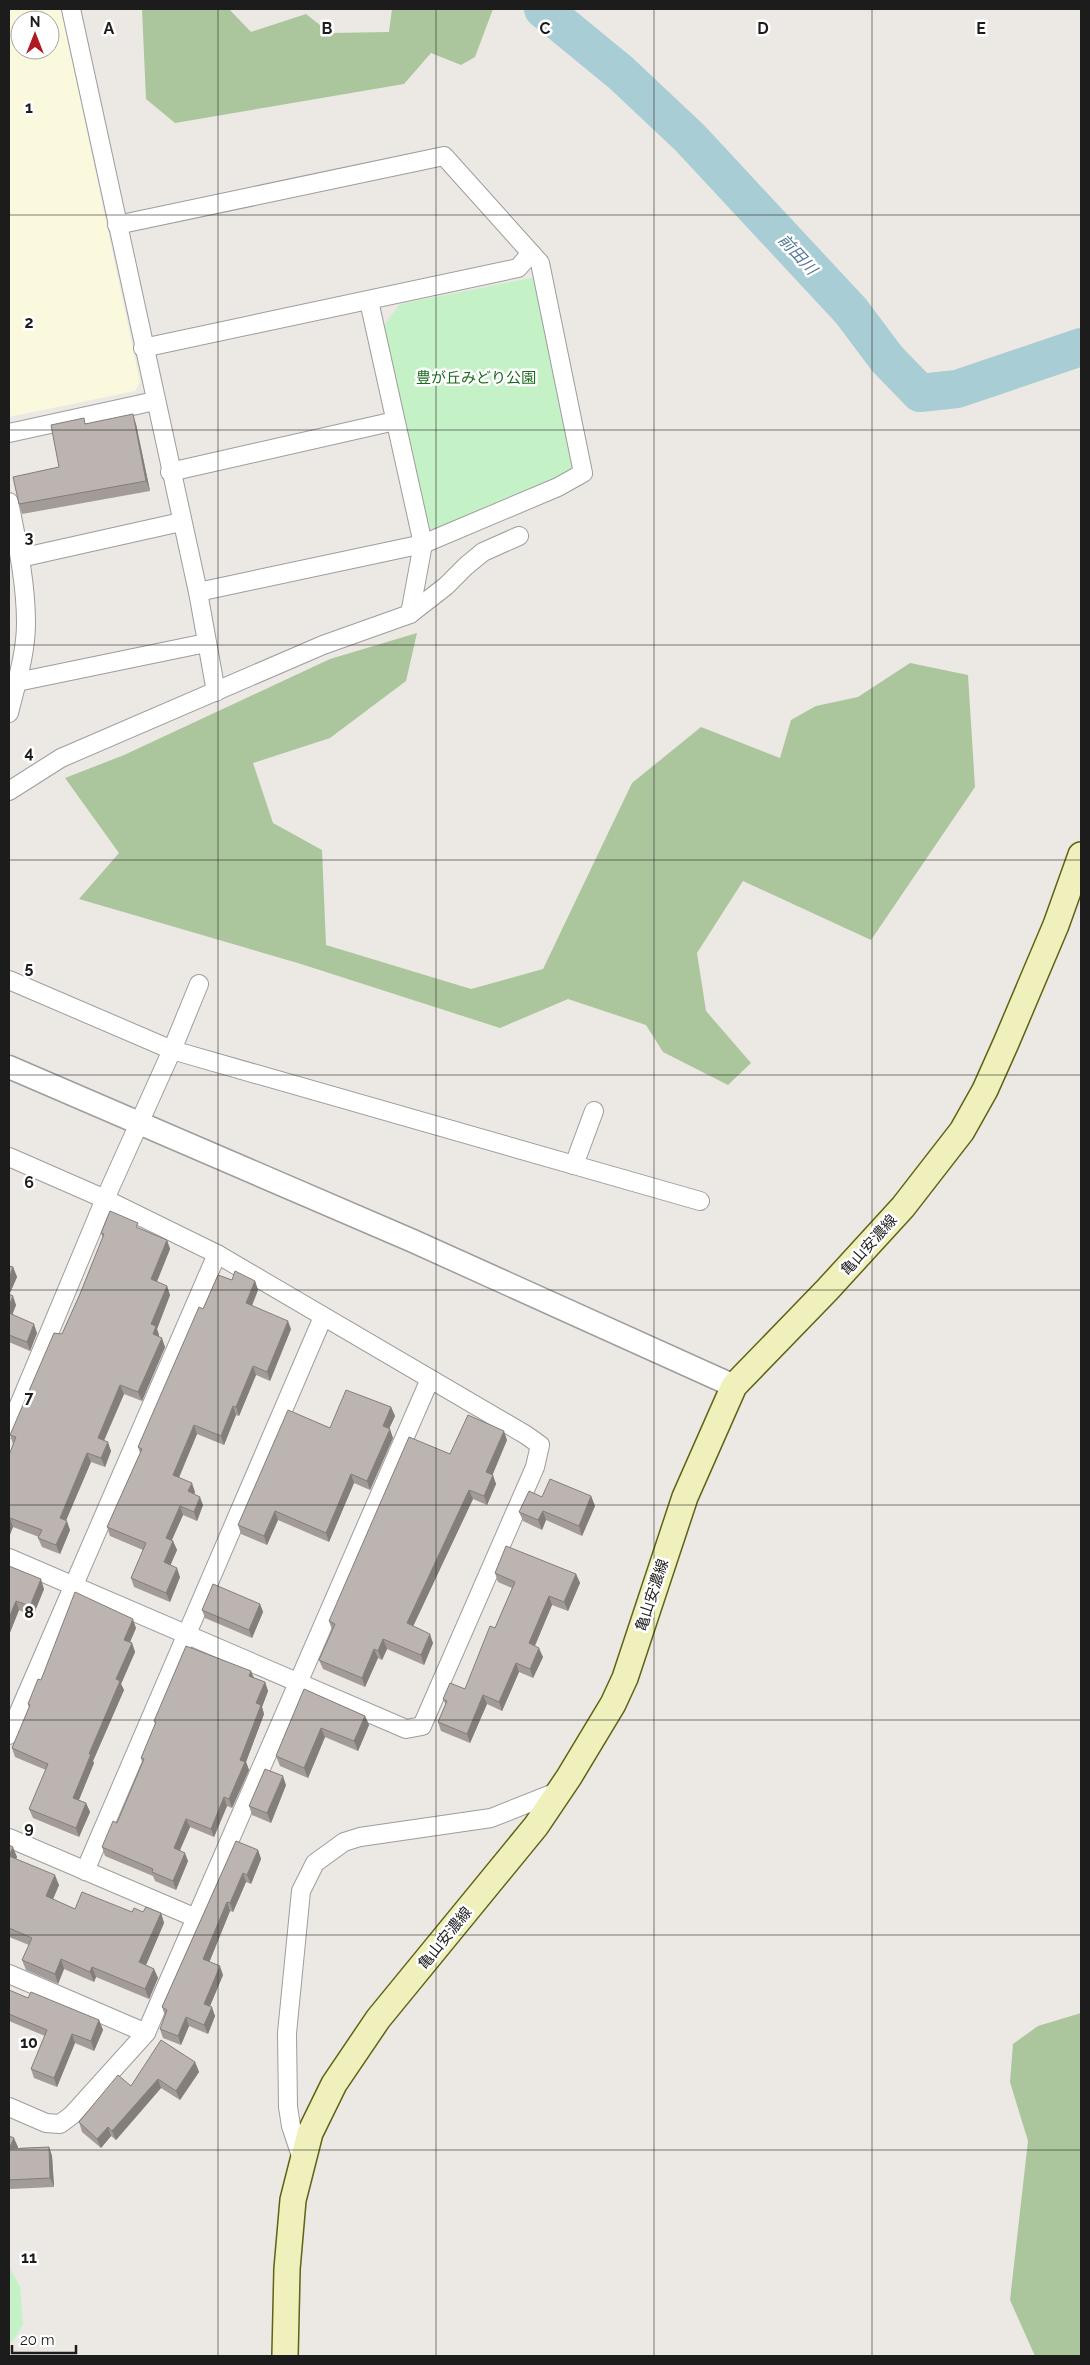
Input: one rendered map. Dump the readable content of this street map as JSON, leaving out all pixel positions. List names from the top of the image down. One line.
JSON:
{"streets":{"main road":["亀山安濃線"]},"water":["前田川"],"parks":["豊が丘みどり公園"],"scale_bar":"20 m","north":"top","grid":{"columns":["A","B","C","D","E"],"rows":["1","2","3","4","5","6","7","8","9","10","11"]}}
